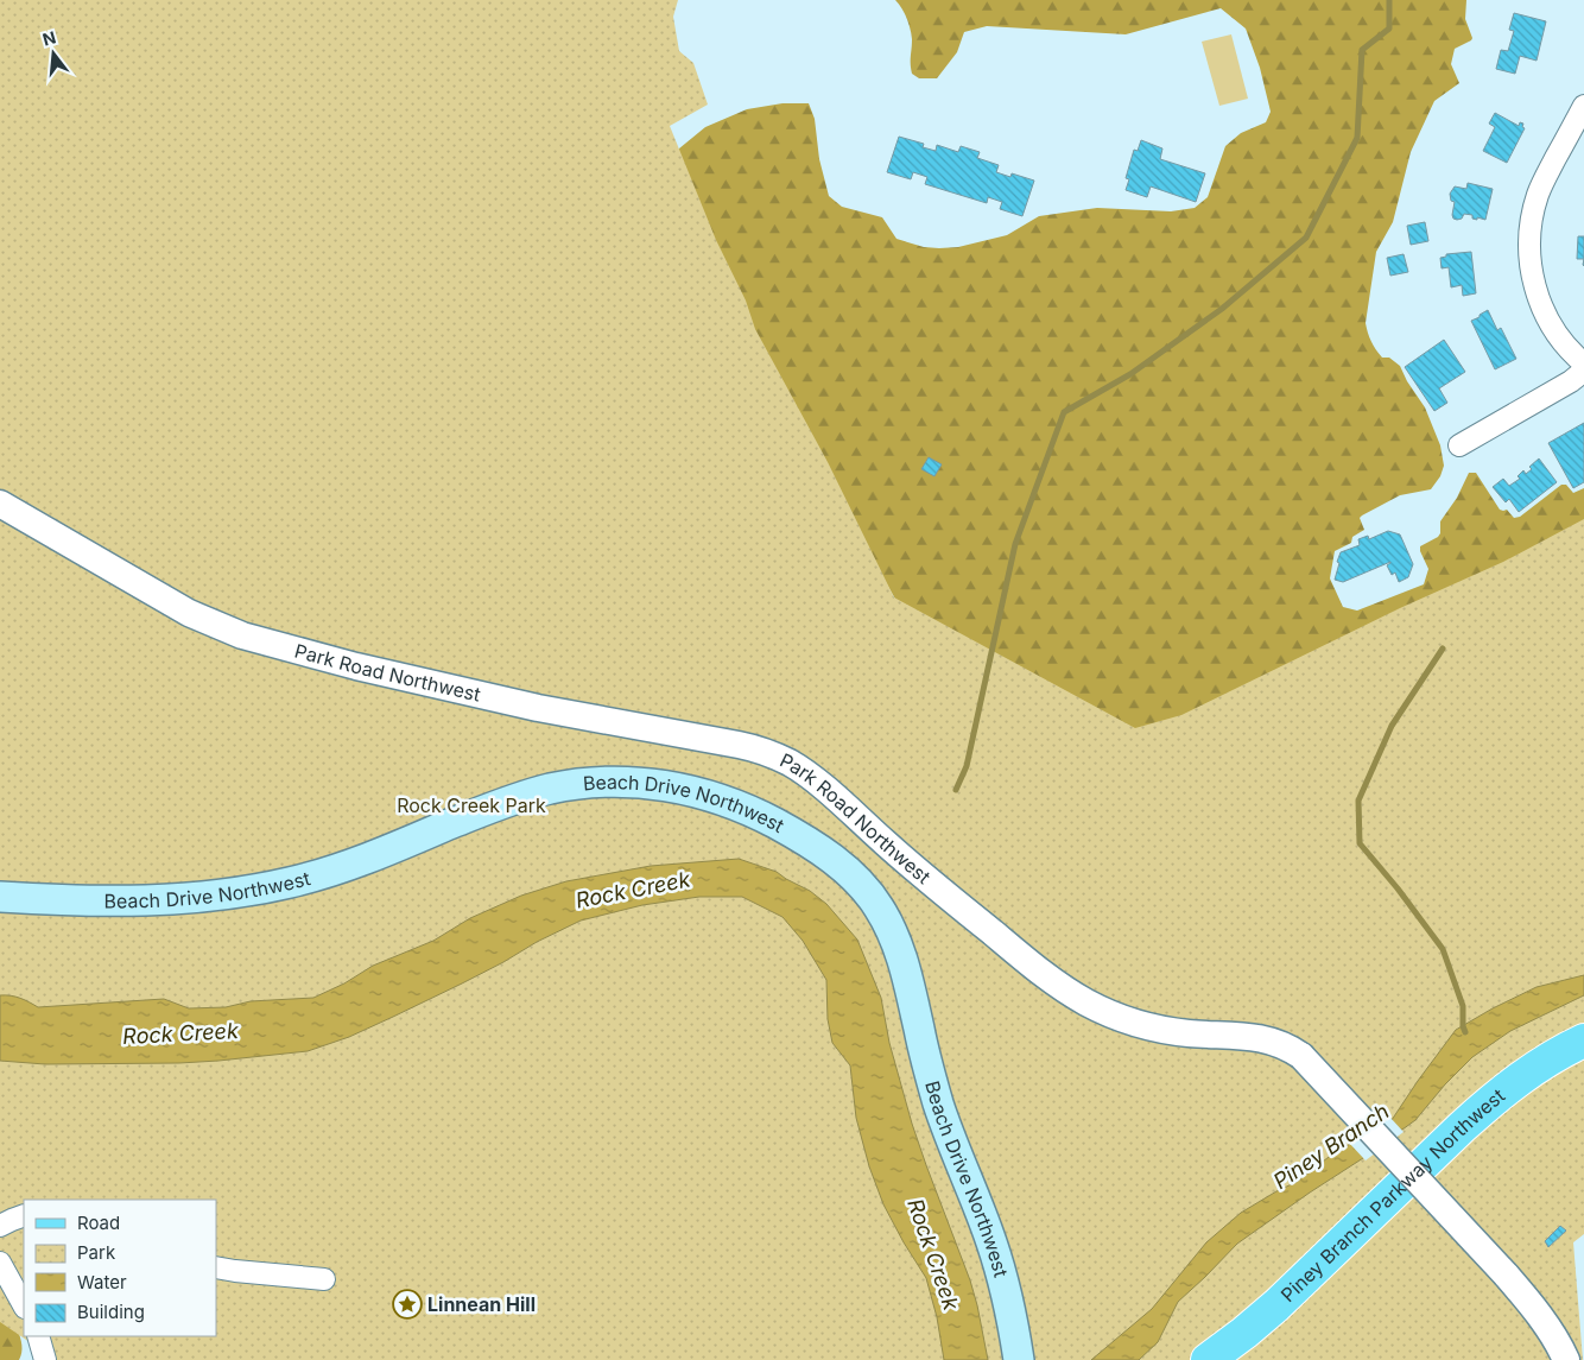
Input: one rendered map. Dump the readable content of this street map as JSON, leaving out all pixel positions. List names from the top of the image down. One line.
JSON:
{"streets":{"main road":["Beach Drive Northwest","Piney Branch Parkway Northwest"],"street":["Park Road Northwest"]},"water":["Rock Creek","Piney Branch"],"parks":["Rock Creek Park"],"places":{"place":["Linnean Hill"]},"legend":["Road","Park","Water","Building"],"north":"top"}
